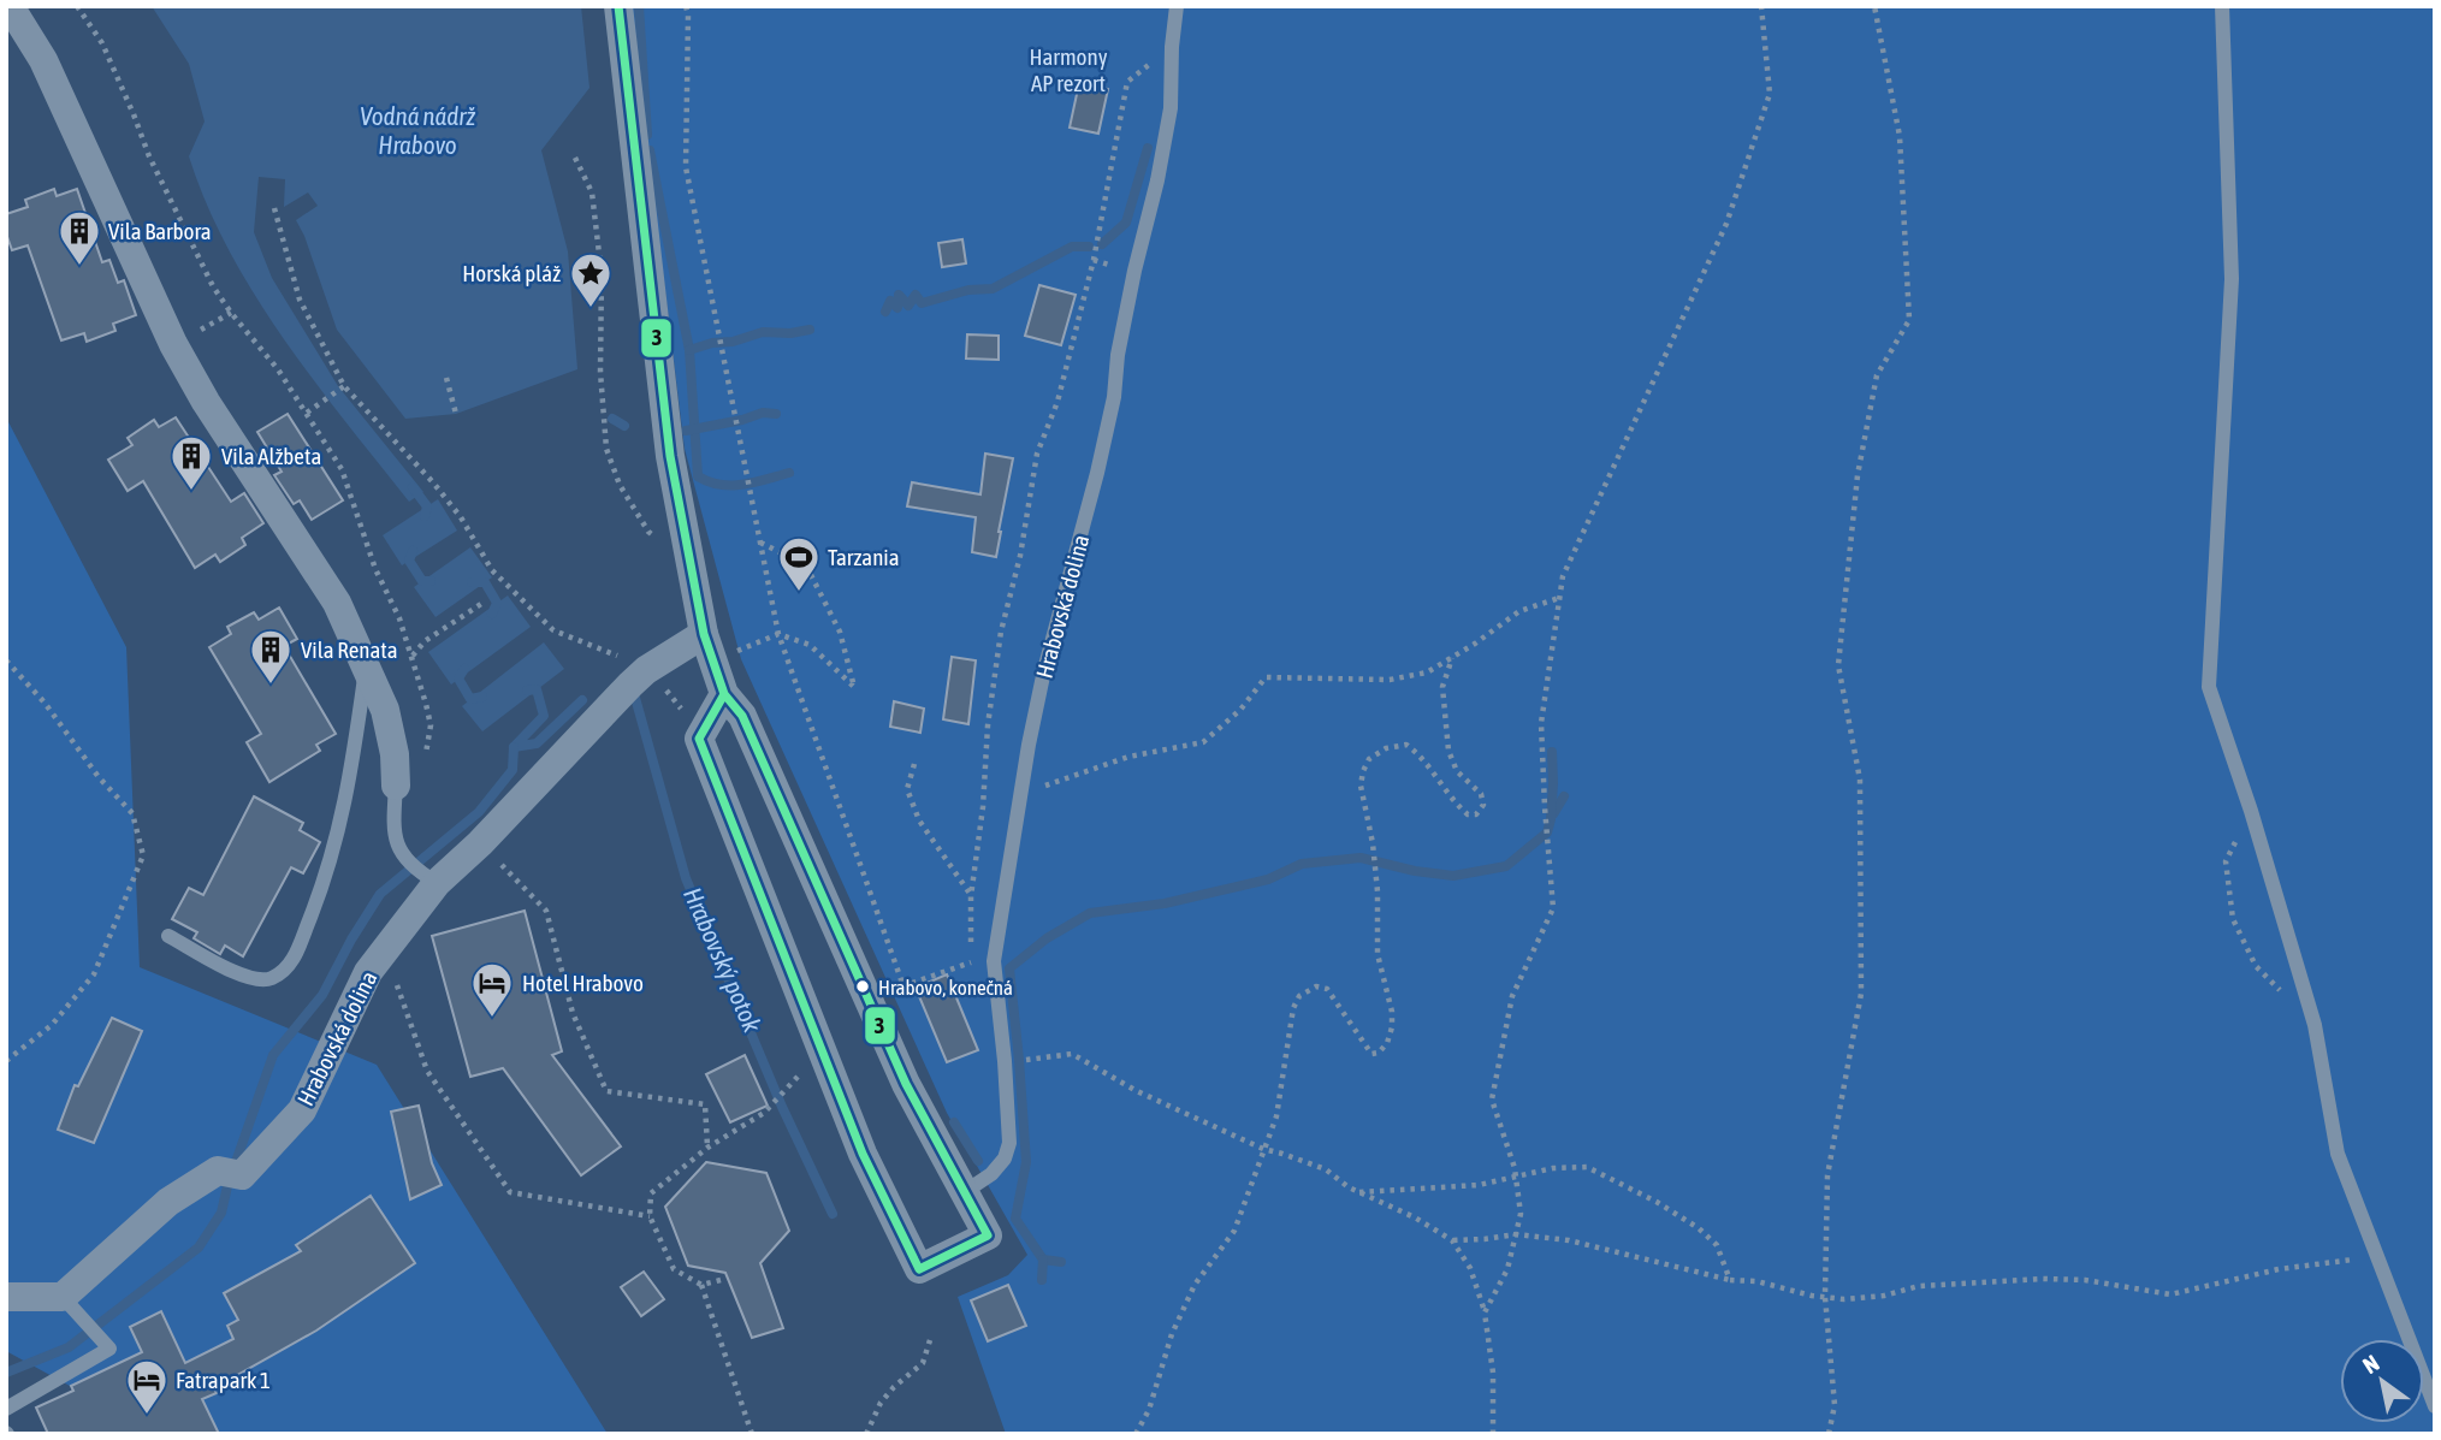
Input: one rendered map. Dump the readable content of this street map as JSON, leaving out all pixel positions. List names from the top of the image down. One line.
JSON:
{"streets":{"street":["Hrabovská dolina"]},"water":["Vodná nádrž Hrabovo","Hrabovský potok"],"parks":["Harmony AP rezort"],"places":{"building":["Vila Barbora","Vila Alžbeta","Vila Renata"],"place":["Horská pláž"],"sports":["Tarzania"],"other":["Hrabovo, konečná"],"hotel":["Hotel Hrabovo","Fatrapark 1"]},"lines":["transit line 3"],"north":"top left"}
